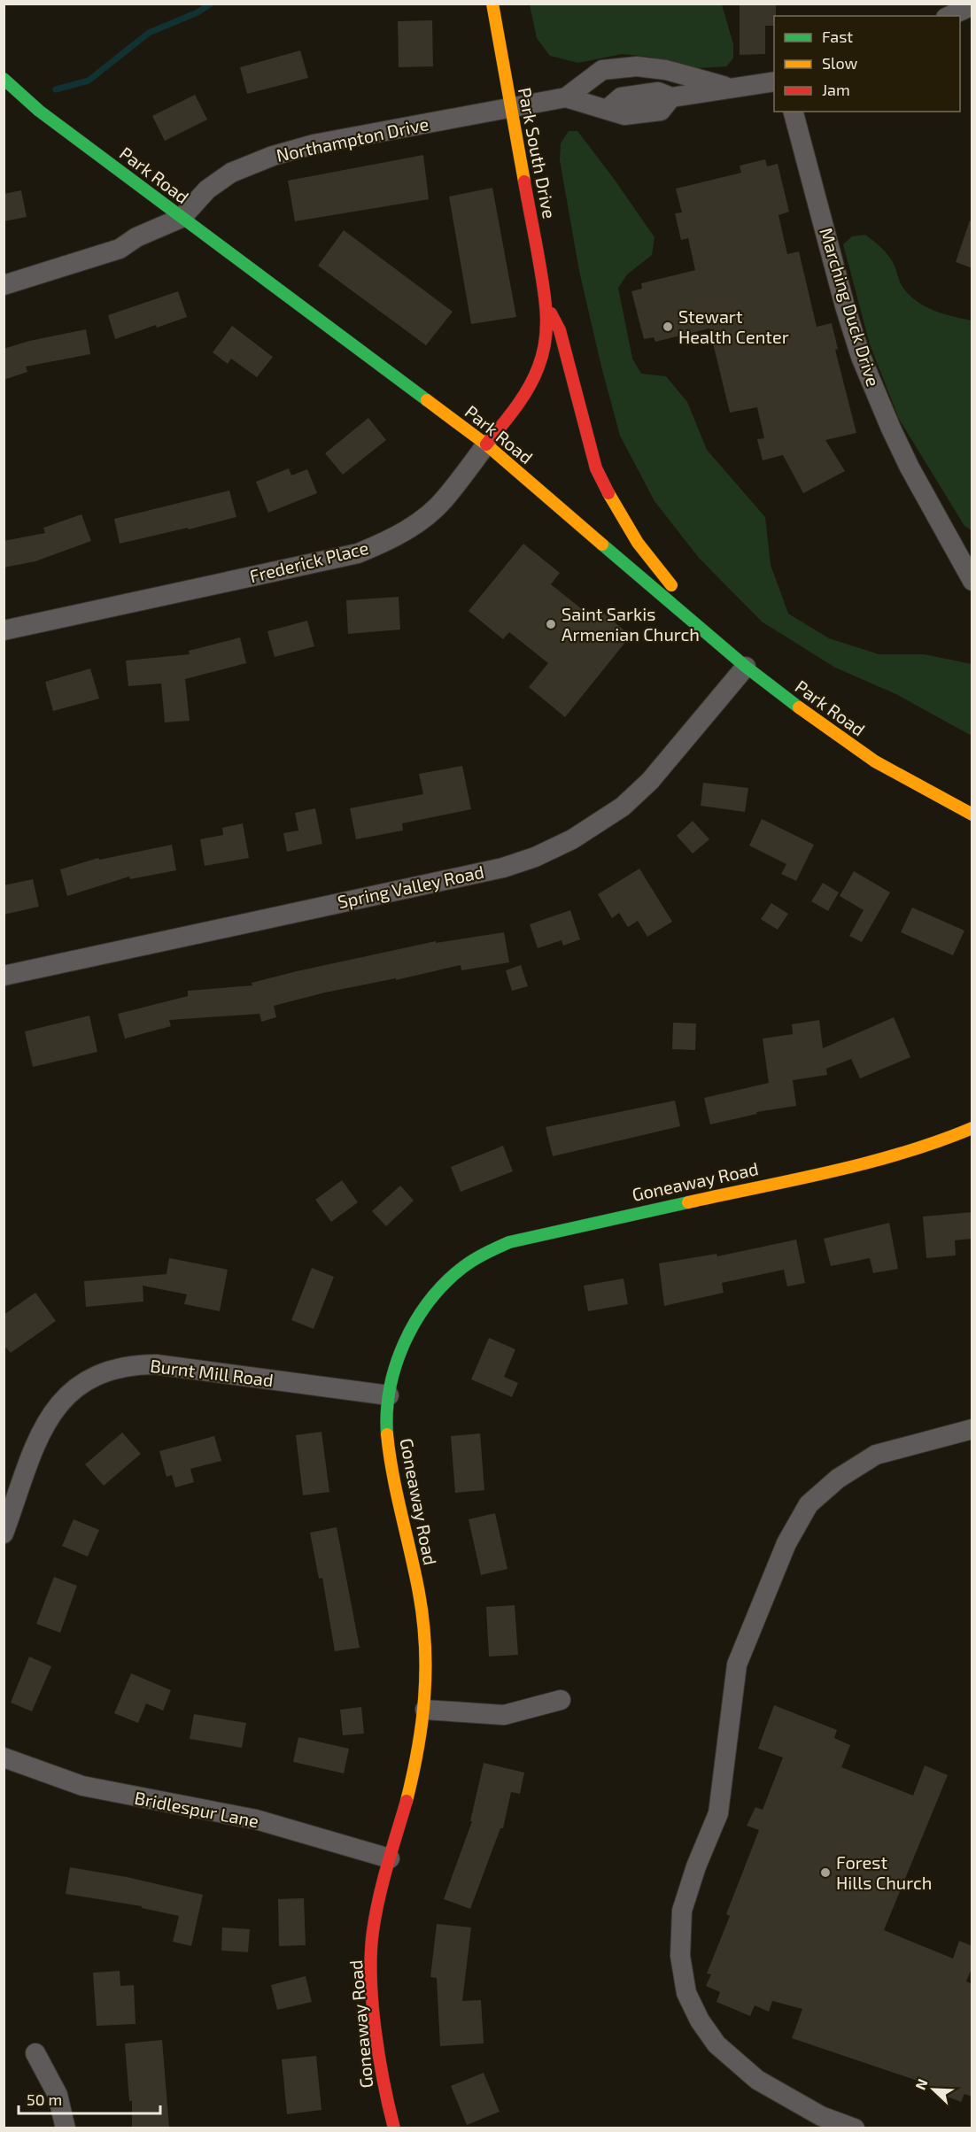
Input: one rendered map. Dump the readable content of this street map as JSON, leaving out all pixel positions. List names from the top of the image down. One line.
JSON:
{"streets":{"street":["Northampton Drive","Park South Drive","Park Road","Marching Duck Drive","Frederick Place","Spring Valley Road","Goneaway Road","Burnt Mill Road","Bridlespur Lane"]},"crossings":[["Northampton Drive","Park South Drive"],["Northampton Drive","Park Road"],["Park South Drive","Frederick Place"],["Park Road","Frederick Place"],["Park Road","Spring Valley Road"],["Goneaway Road","Burnt Mill Road"],["Goneaway Road","Bridlespur Lane"]],"places":["Stewart Health Center","Saint Sarkis Armenian Church","Forest Hills Church"],"legend":["Fast","Slow","Jam"],"scale_bar":"50 m","north":"top left"}
